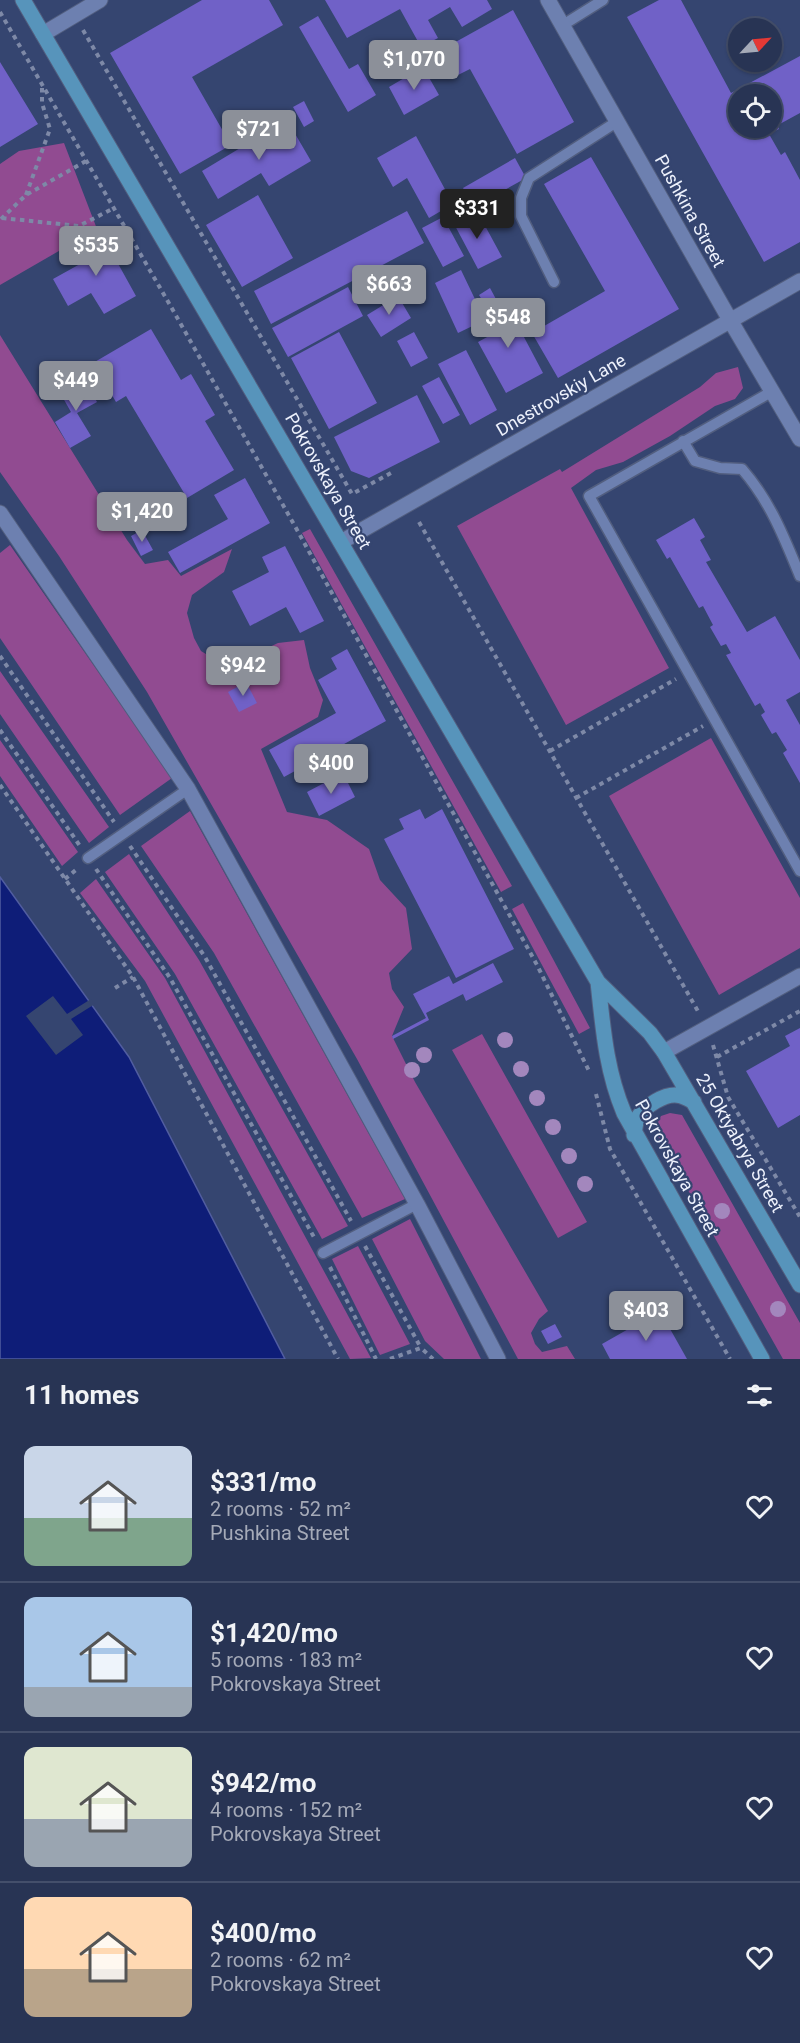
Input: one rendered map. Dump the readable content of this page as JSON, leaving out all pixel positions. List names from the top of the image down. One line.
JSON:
{"streets":{"main road":["Pokrovskaya Street","25 Oktyabrya Street"],"street":["Pushkina Street","Dnestrovskiy Lane"]},"crossings":[["Pushkina Street","Dnestrovskiy Lane"],["Dnestrovskiy Lane","Pokrovskaya Street"],["Pokrovskaya Street","25 Oktyabrya Street"]],"north":"top right","page":{"price":["$1,070","$721","$331","$535","$663","$548","$449","$1,420","$942","$400","$403"],"heading":"11 homes","list":[{"name":"$331/mo","note":"2 rooms · 52 m² · Pushkina Street"},{"name":"$1,420/mo","note":"5 rooms · 183 m² · Pokrovskaya Street"},{"name":"$942/mo","note":"4 rooms · 152 m² · Pokrovskaya Street"},{"name":"$400/mo","note":"2 rooms · 62 m² · Pokrovskaya Street"}]}}
